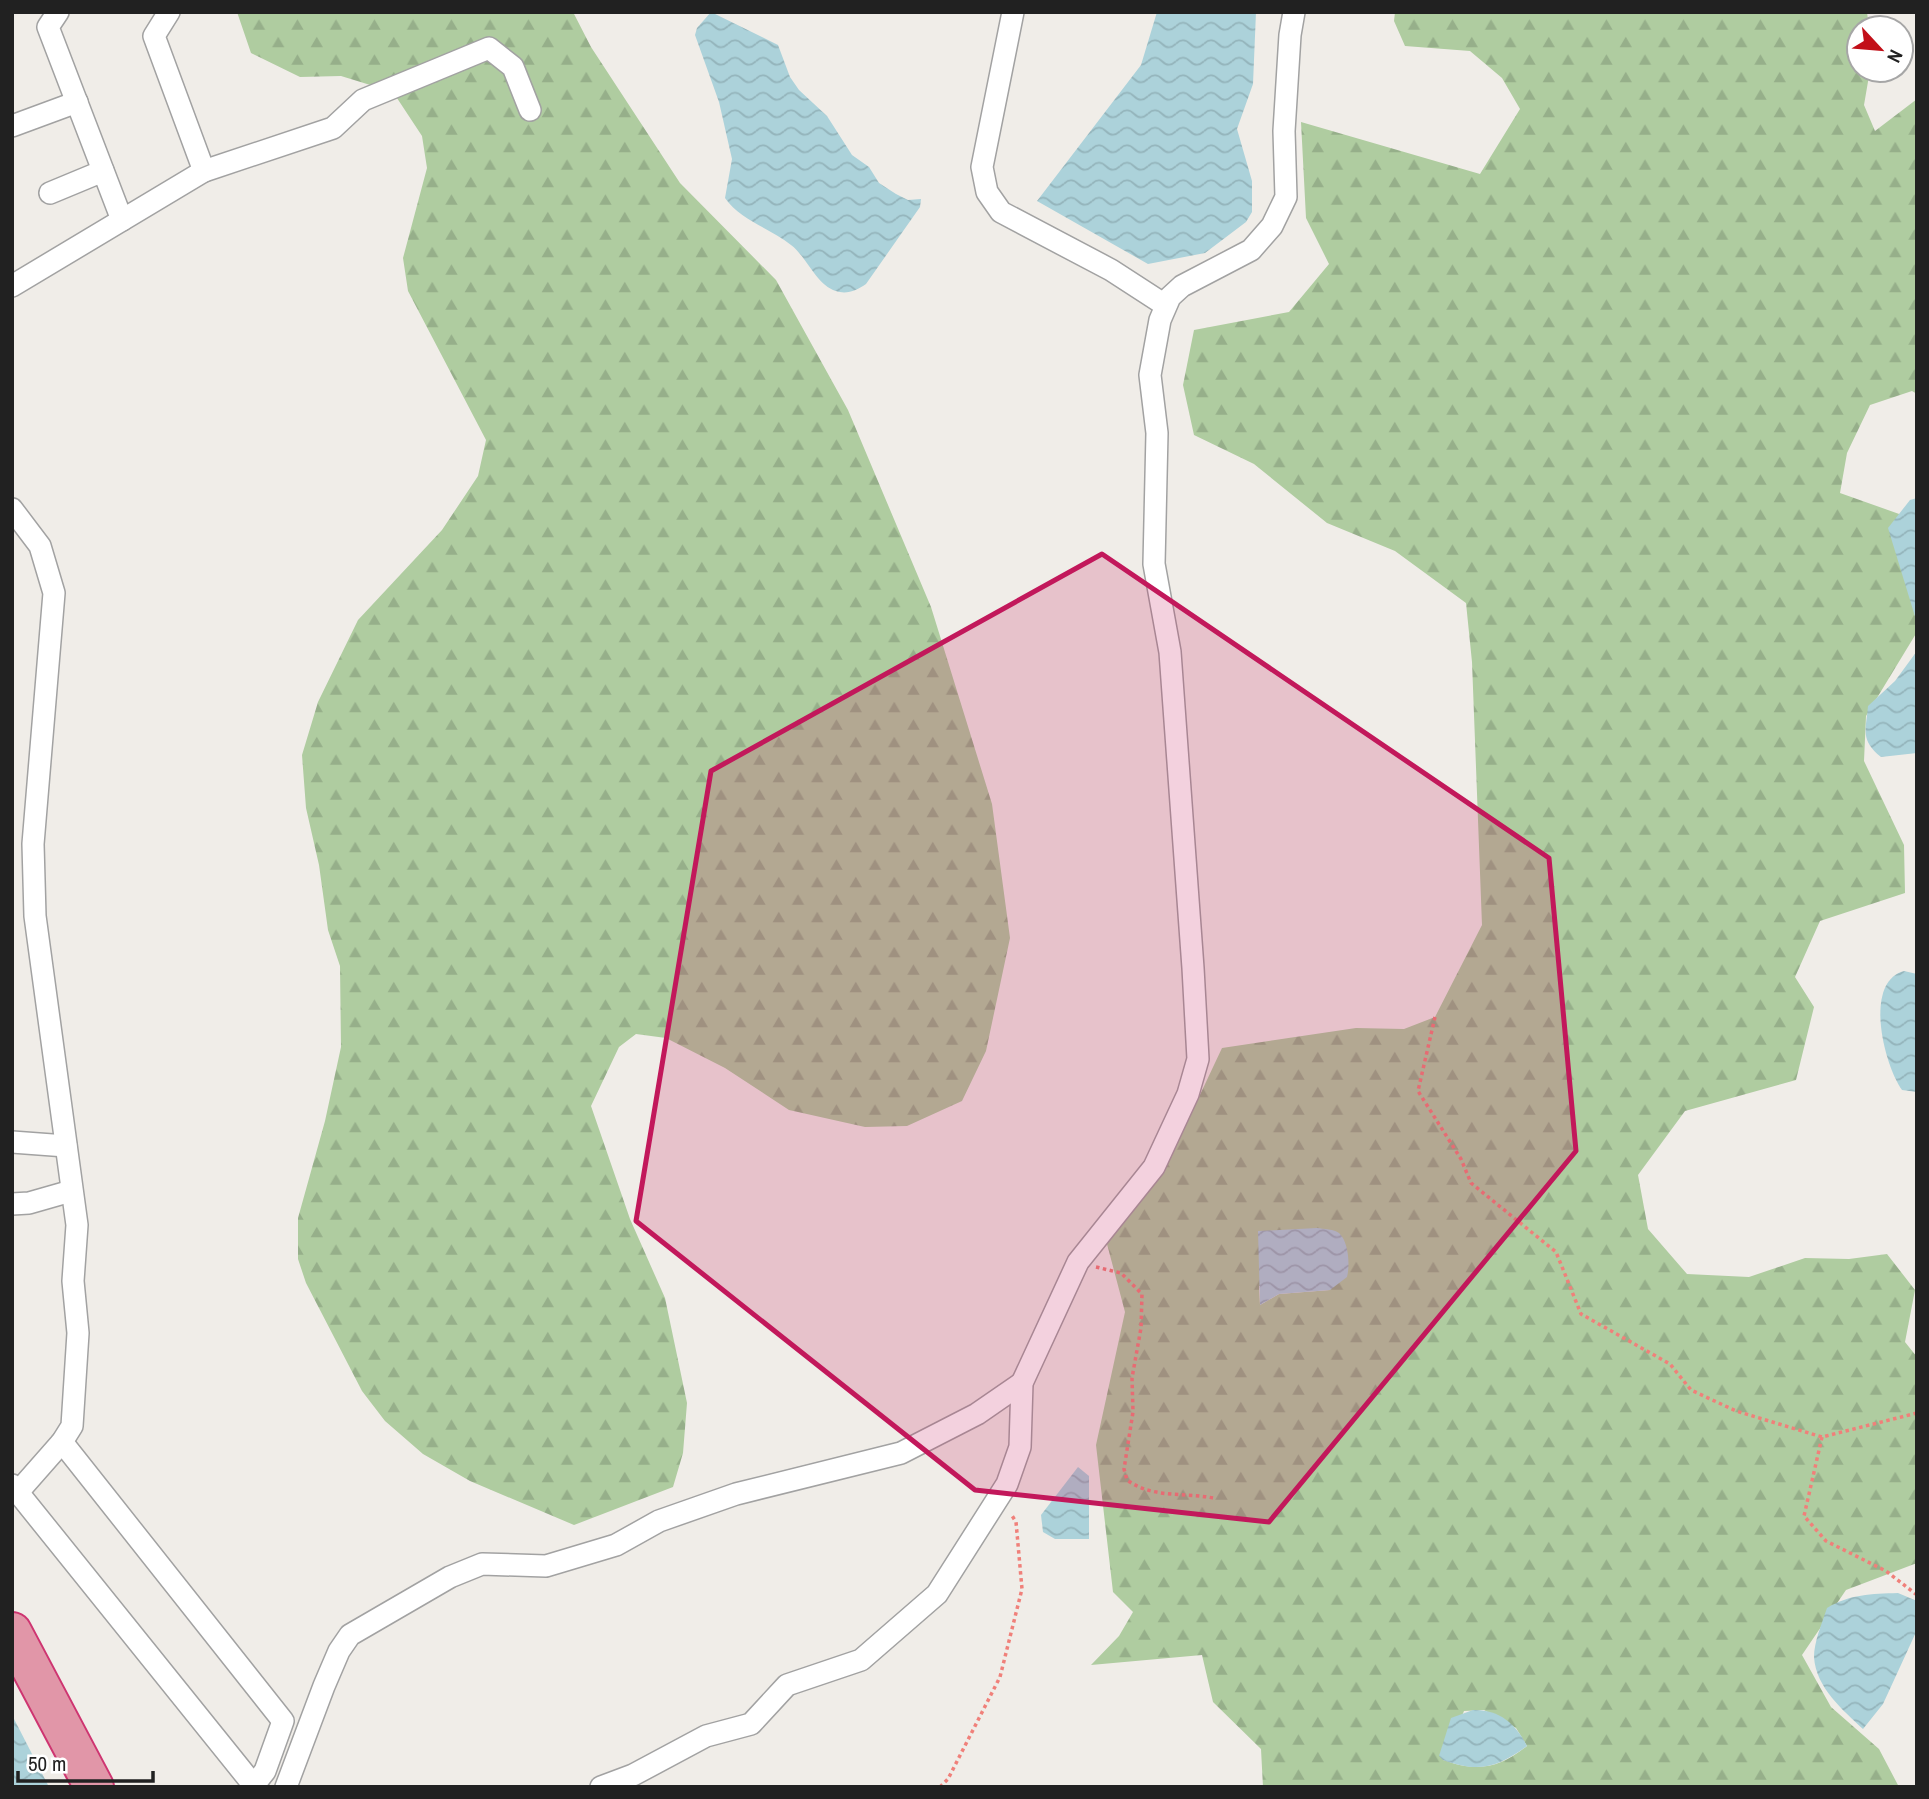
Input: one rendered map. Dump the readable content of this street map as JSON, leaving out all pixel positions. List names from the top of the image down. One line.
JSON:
{"scale_bar":"50 m","north":"bottom right"}
